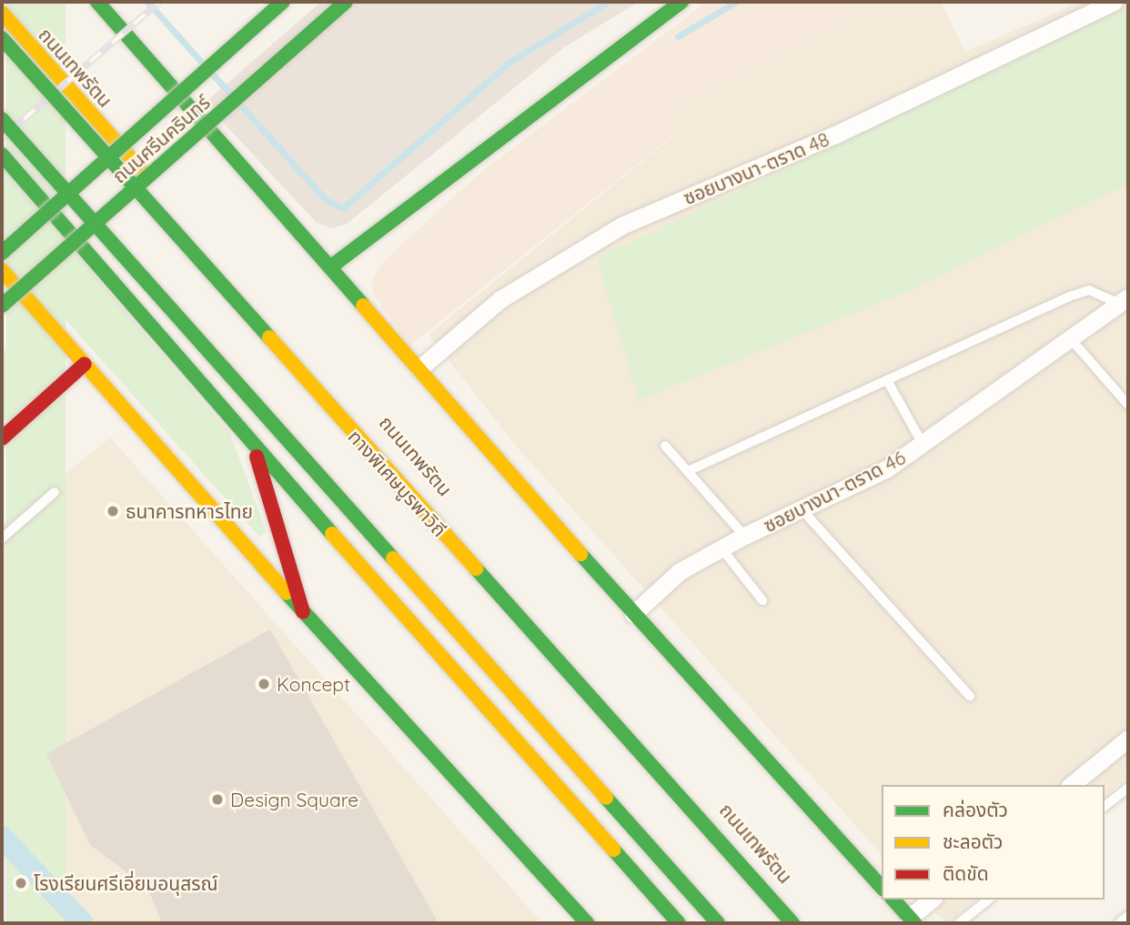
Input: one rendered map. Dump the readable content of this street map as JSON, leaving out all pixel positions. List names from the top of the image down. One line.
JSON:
{"streets":{"main road":["ถนนเทพรัตน","ถนนศรีนครินทร์"],"street":["ซอยบางนา-ตราด 48","ซอยบางนา-ตราด 46"]},"places":["ธนาคารทหารไทย","Koncept","Design Square","โรงเรียนศรีเอี่ยมอนุสรณ์"],"legend":["คล่องตัว","ชะลอตัว","ติดขัด"]}
